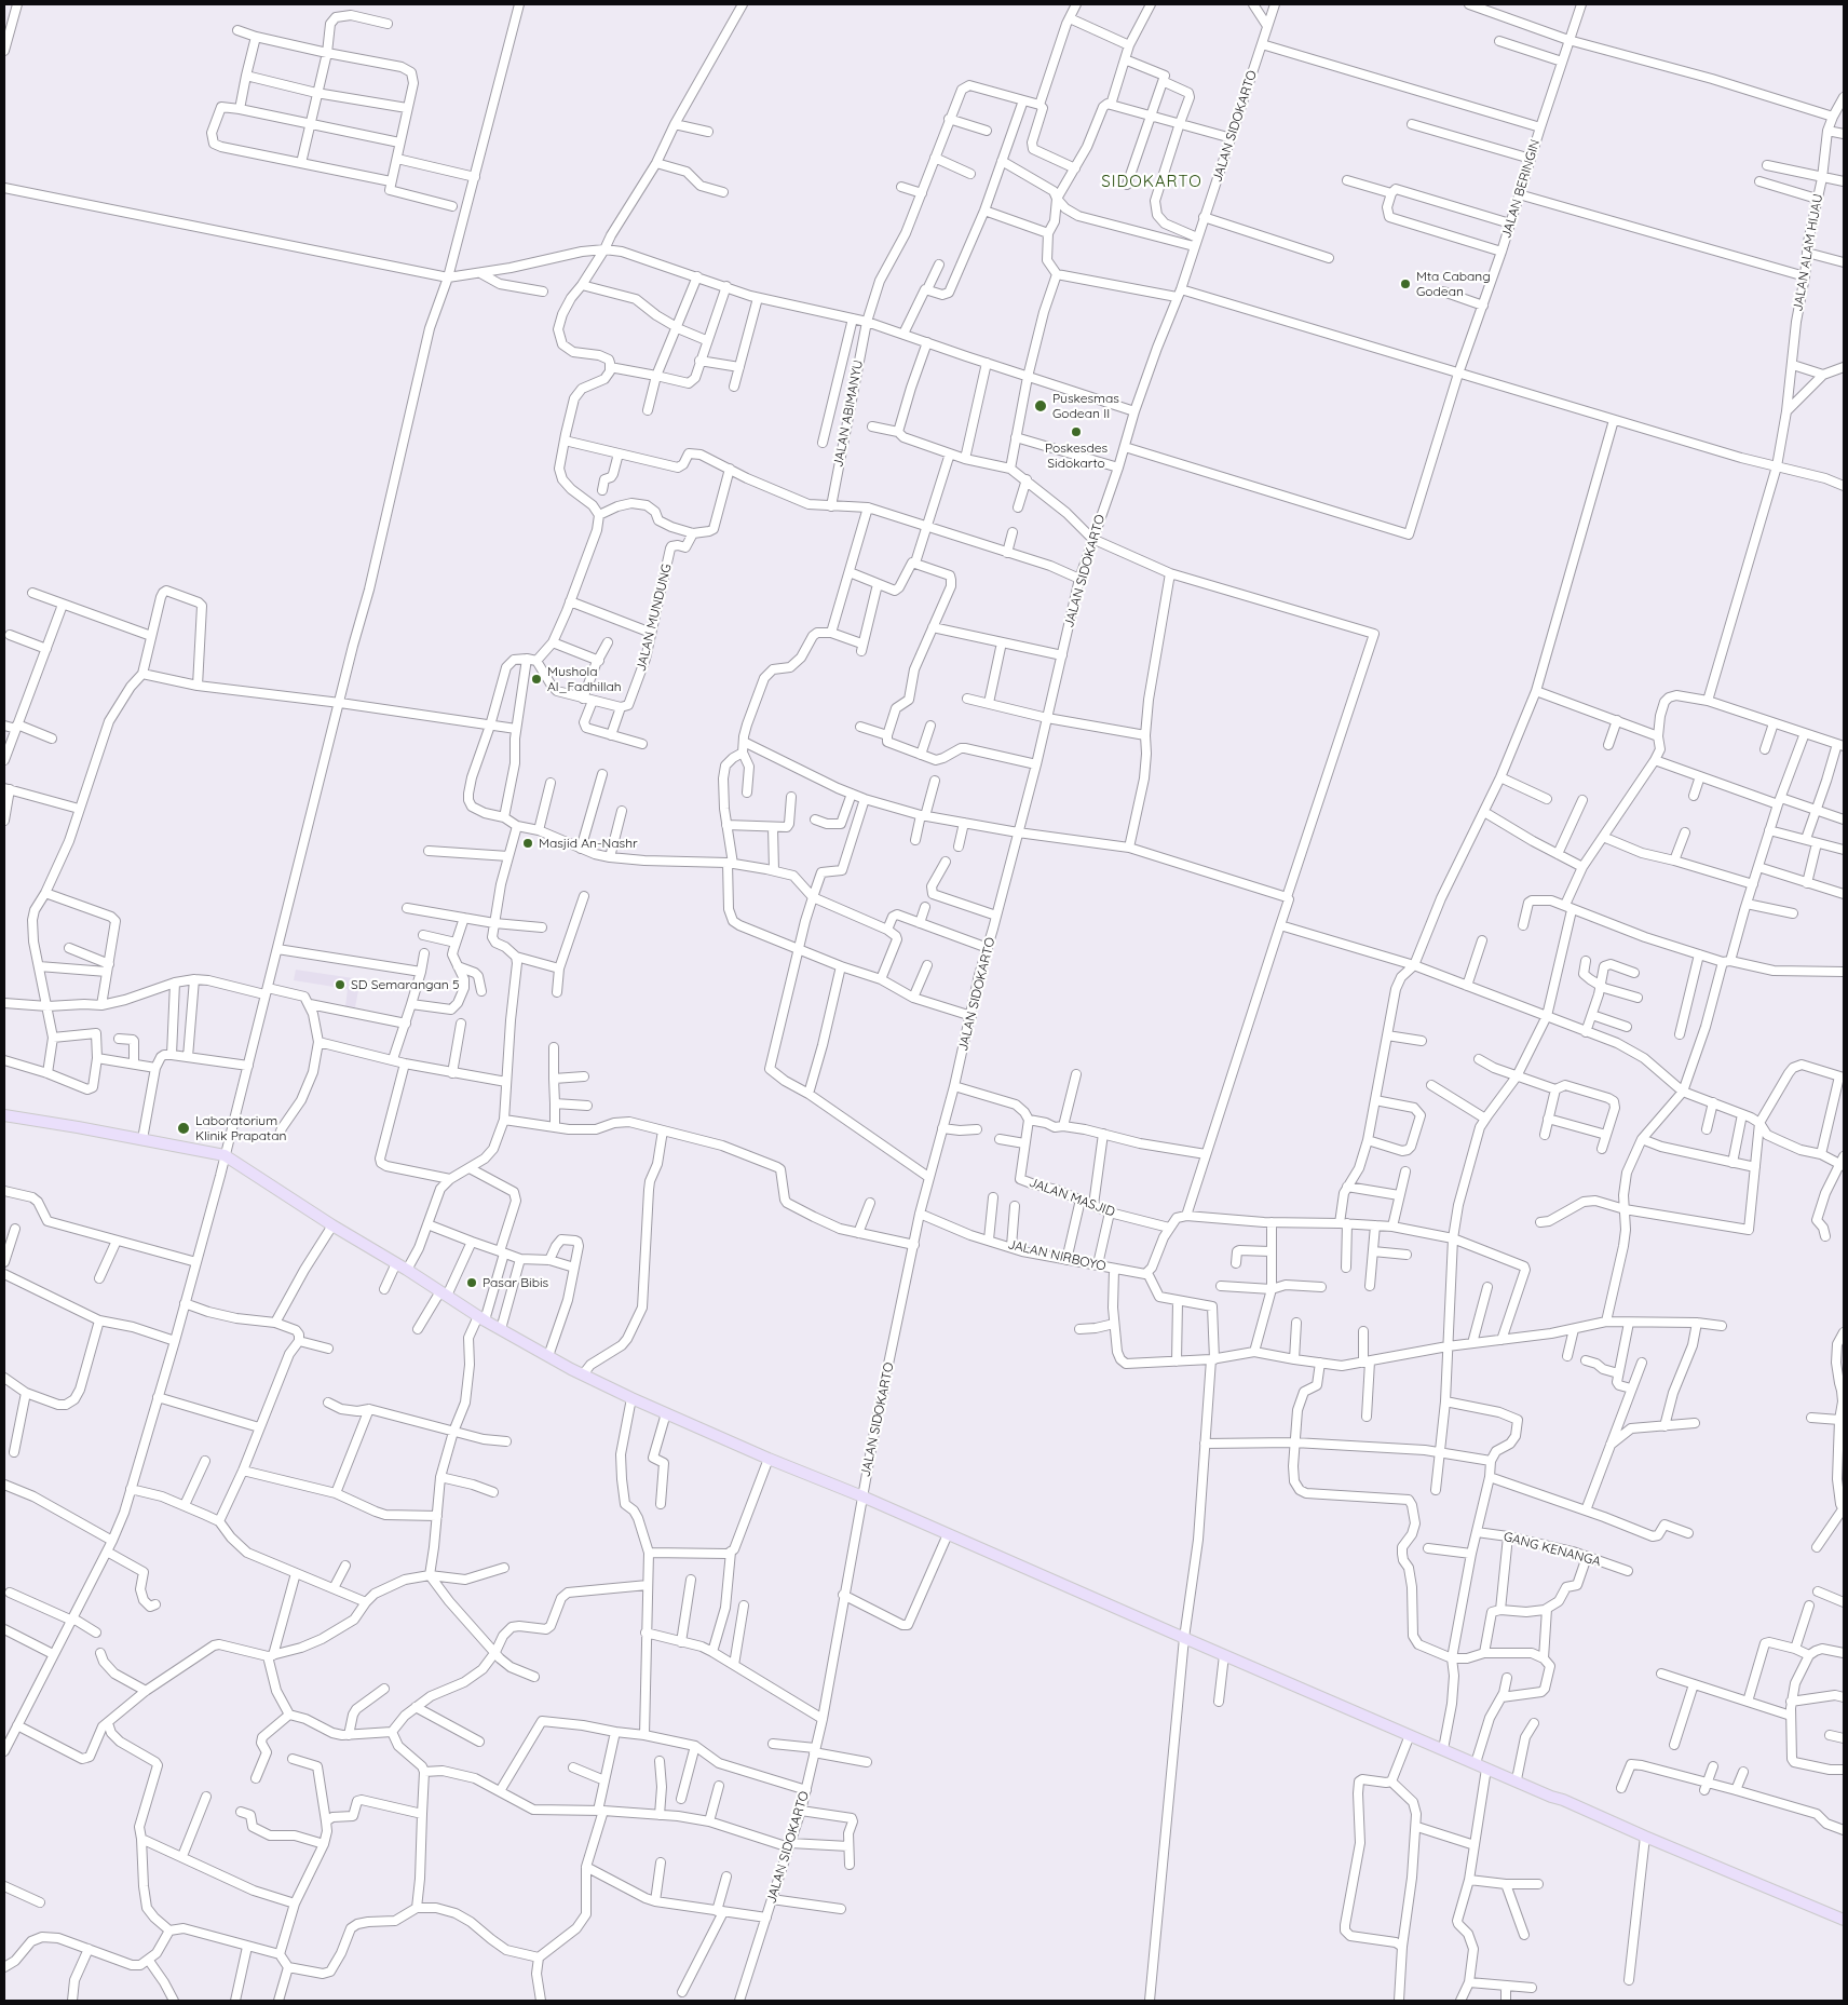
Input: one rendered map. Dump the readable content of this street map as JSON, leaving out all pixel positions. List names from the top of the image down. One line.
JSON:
{"streets":{"street":["JALAN SIDOKARTO","JALAN BERINGIN","JALAN ALAM HIJAU","JALAN ABIMANYU","JALAN MUNDUNG","JALAN MASJID","JALAN NIRBOYO","GANG KENANGA"]},"crossings":[["JALAN SIDOKARTO","JALAN BERINGIN"],["JALAN SIDOKARTO","JALAN NIRBOYO"]],"districts":["SIDOKARTO"],"places":["Mta Cabang Godean","Puskesmas Godean II","Poskesdes Sidokarto","Mushola Al_Fadhillah","Masjid An-Nashr","SD Semarangan 5","Laboratorium Klinik Prapatan","Pasar Bibis"]}
